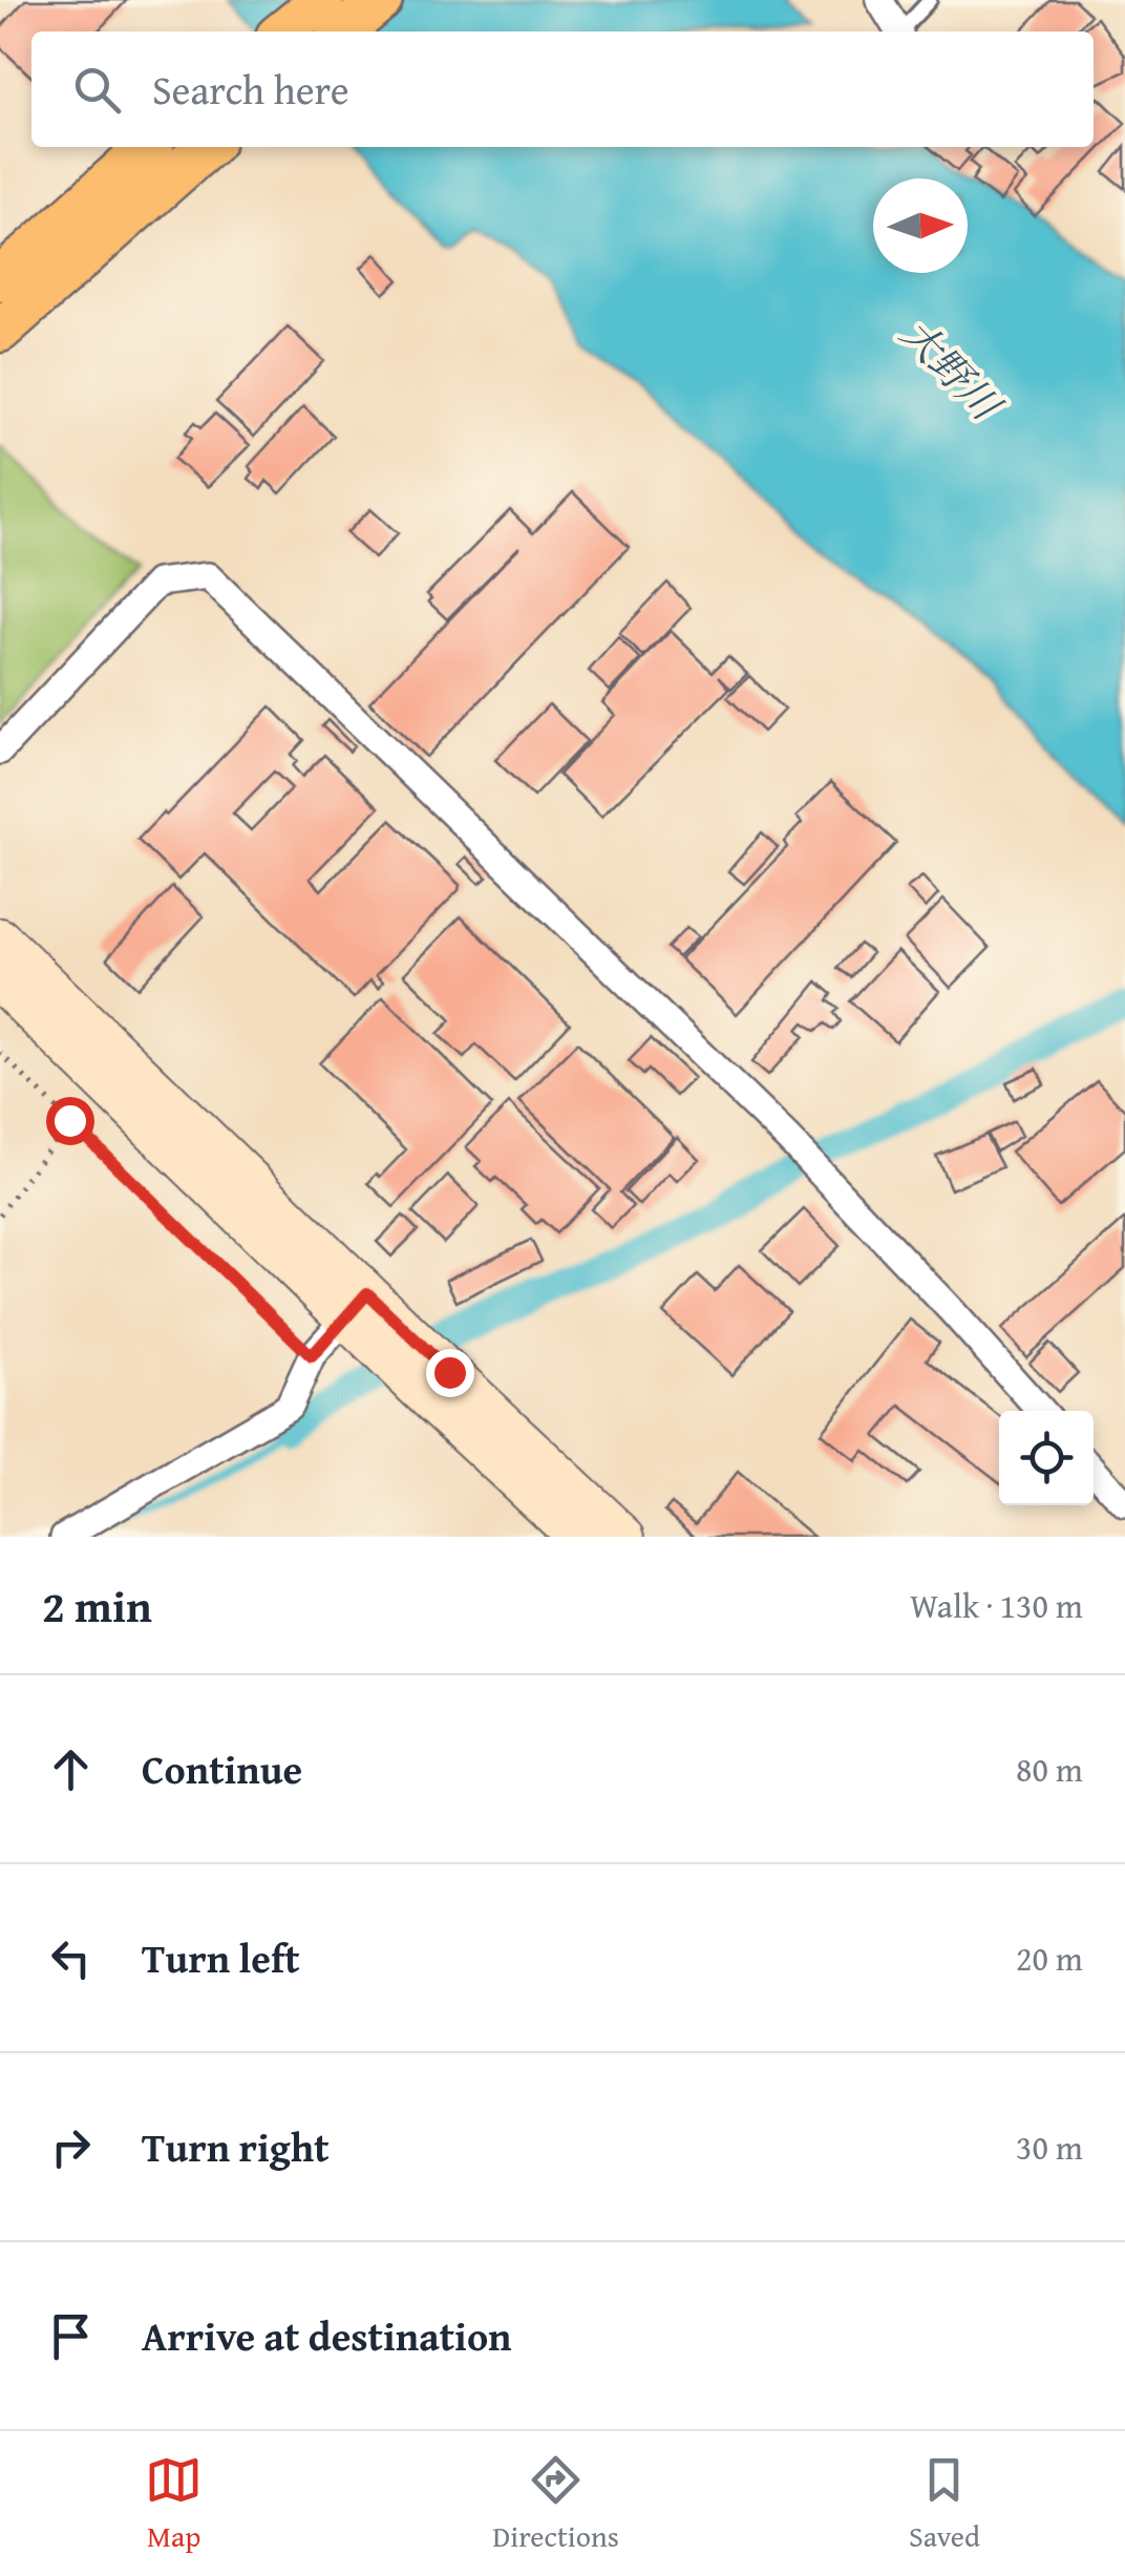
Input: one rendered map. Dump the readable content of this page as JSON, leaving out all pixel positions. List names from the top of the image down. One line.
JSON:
{"water":["大野川"],"north":"right","page":{"search":"Search here","heading":["2 min","Walk · 130 m"],"list":[["Continue","80 m"],["Turn left","20 m"],["Turn right","30 m"],"Arrive at destination"],"nav":["Map","Directions","Saved"]}}
